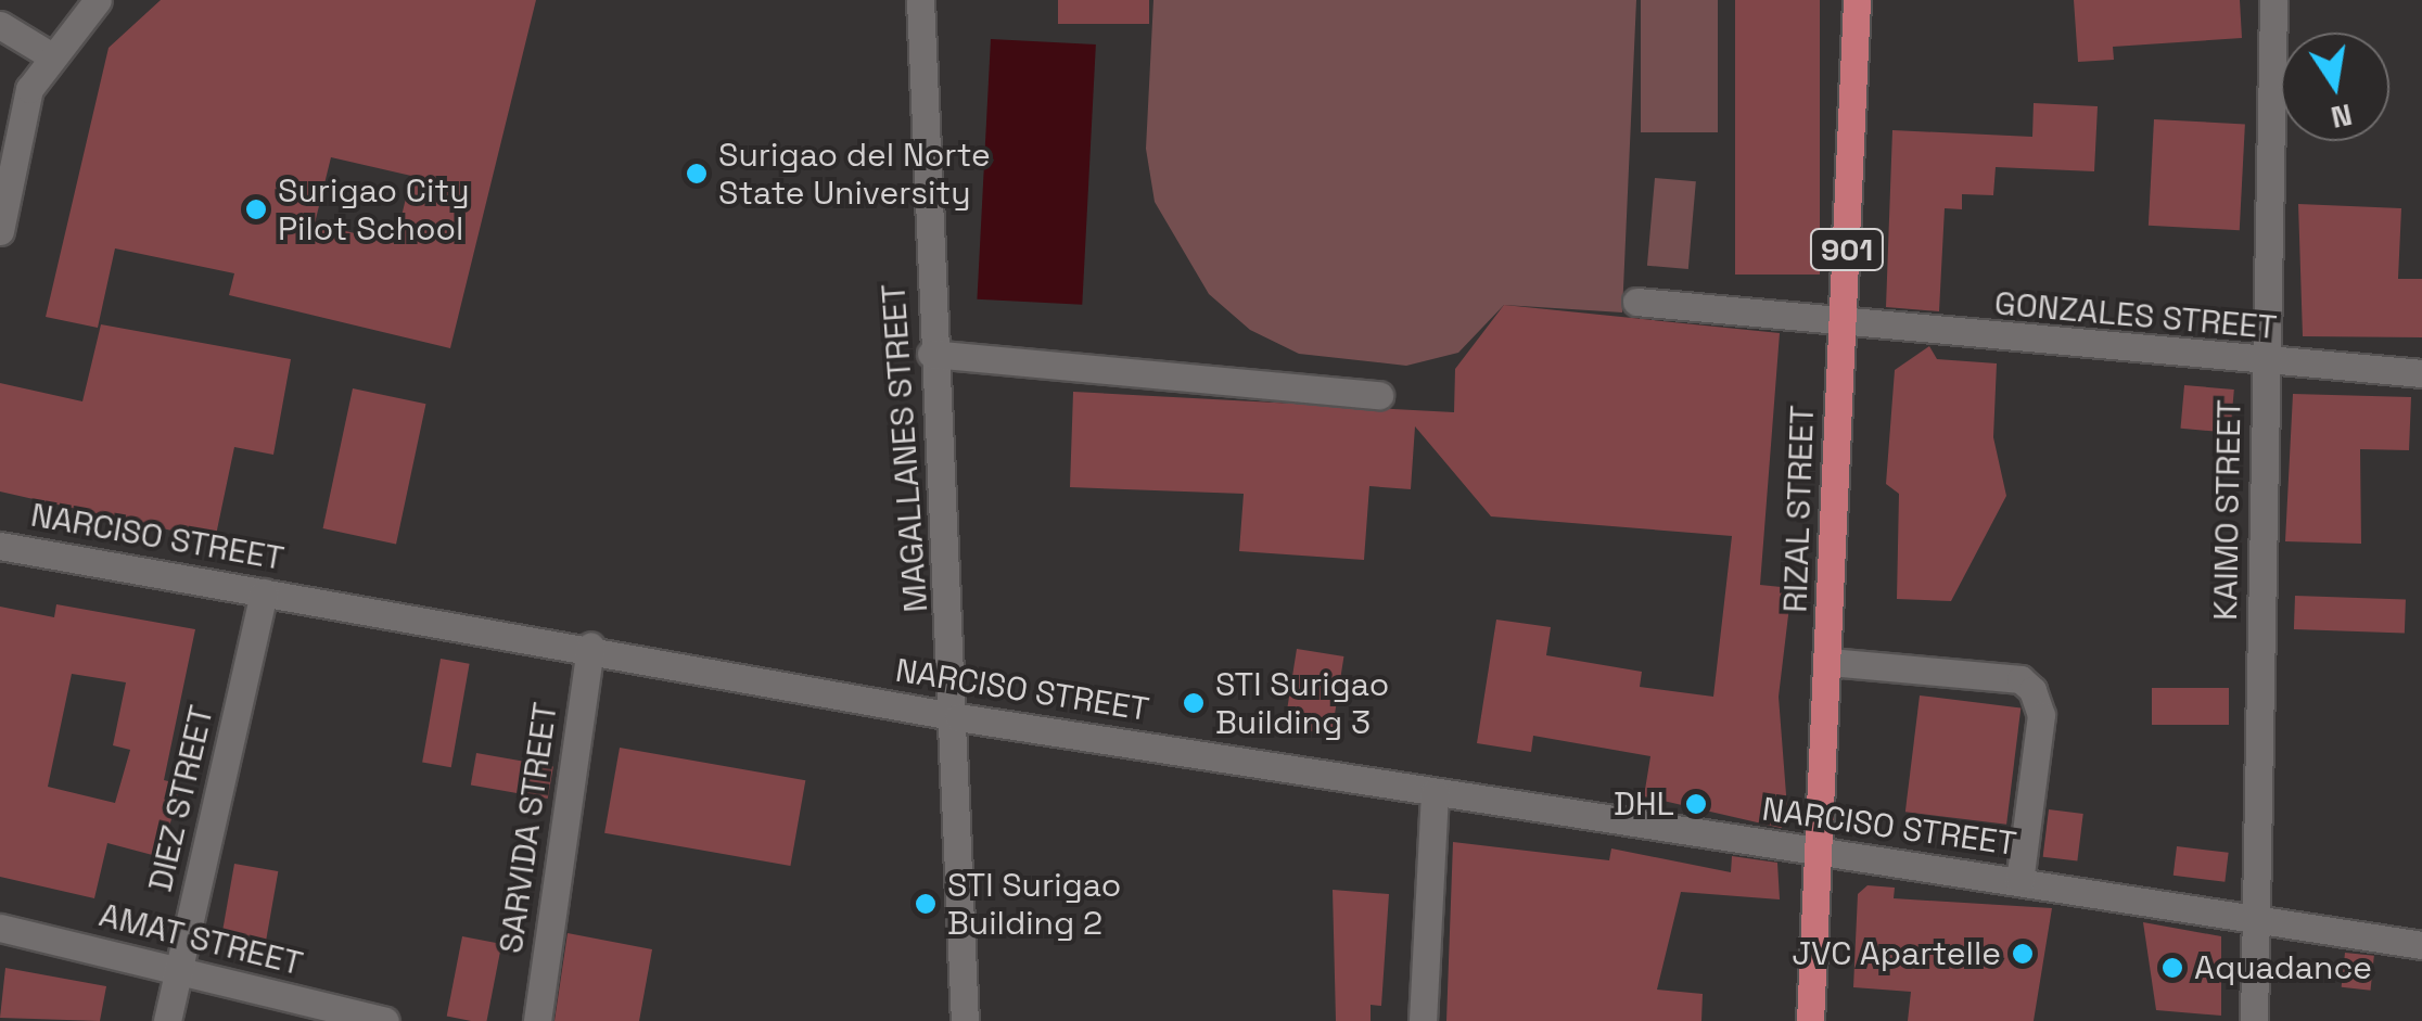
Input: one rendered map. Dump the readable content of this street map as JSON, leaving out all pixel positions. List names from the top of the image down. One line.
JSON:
{"streets":{"main road":["901","RIZAL STREET"],"street":["GONZALES STREET","MAGALLANES STREET","KAIMO STREET","NARCISO STREET","DIEZ STREET","SARVIDA STREET","AMAT STREET"]},"crossings":[["GONZALES STREET","RIZAL STREET"],["GONZALES STREET","KAIMO STREET"],["MAGALLANES STREET","NARCISO STREET"],["RIZAL STREET","NARCISO STREET"],["KAIMO STREET","NARCISO STREET"],["NARCISO STREET","DIEZ STREET"],["NARCISO STREET","SARVIDA STREET"],["DIEZ STREET","AMAT STREET"]],"places":["Surigao del Norte State University","Surigao City Pilot School","STI Surigao Building 3","DHL","STI Surigao Building 2","JVC Apartelle","Aquadance"],"north":"bottom"}
